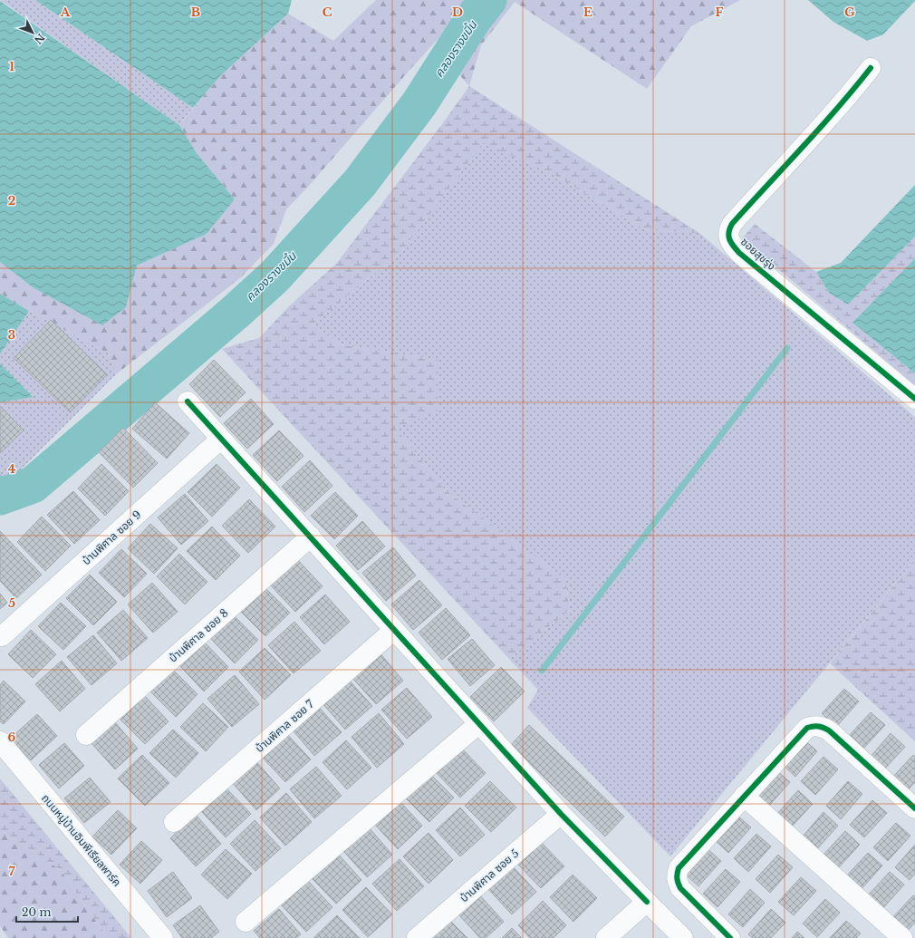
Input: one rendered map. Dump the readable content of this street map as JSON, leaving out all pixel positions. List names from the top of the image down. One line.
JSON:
{"streets":{"street":["ซอยสุขรุ่ง","บ้านพิศาล ซอย 9","บ้านพิศาล ซอย 8","บ้านพิศาล ซอย 7","ถนนหมู่บ้านอิมพีเรียลพาร์ค","บ้านพิศาล ซอย 5"]},"water":["คลองรางขมิ้น"],"scale_bar":"20 m","north":"bottom right","grid":{"columns":["A","B","C","D","E","F","G"],"rows":["1","2","3","4","5","6","7"]}}
